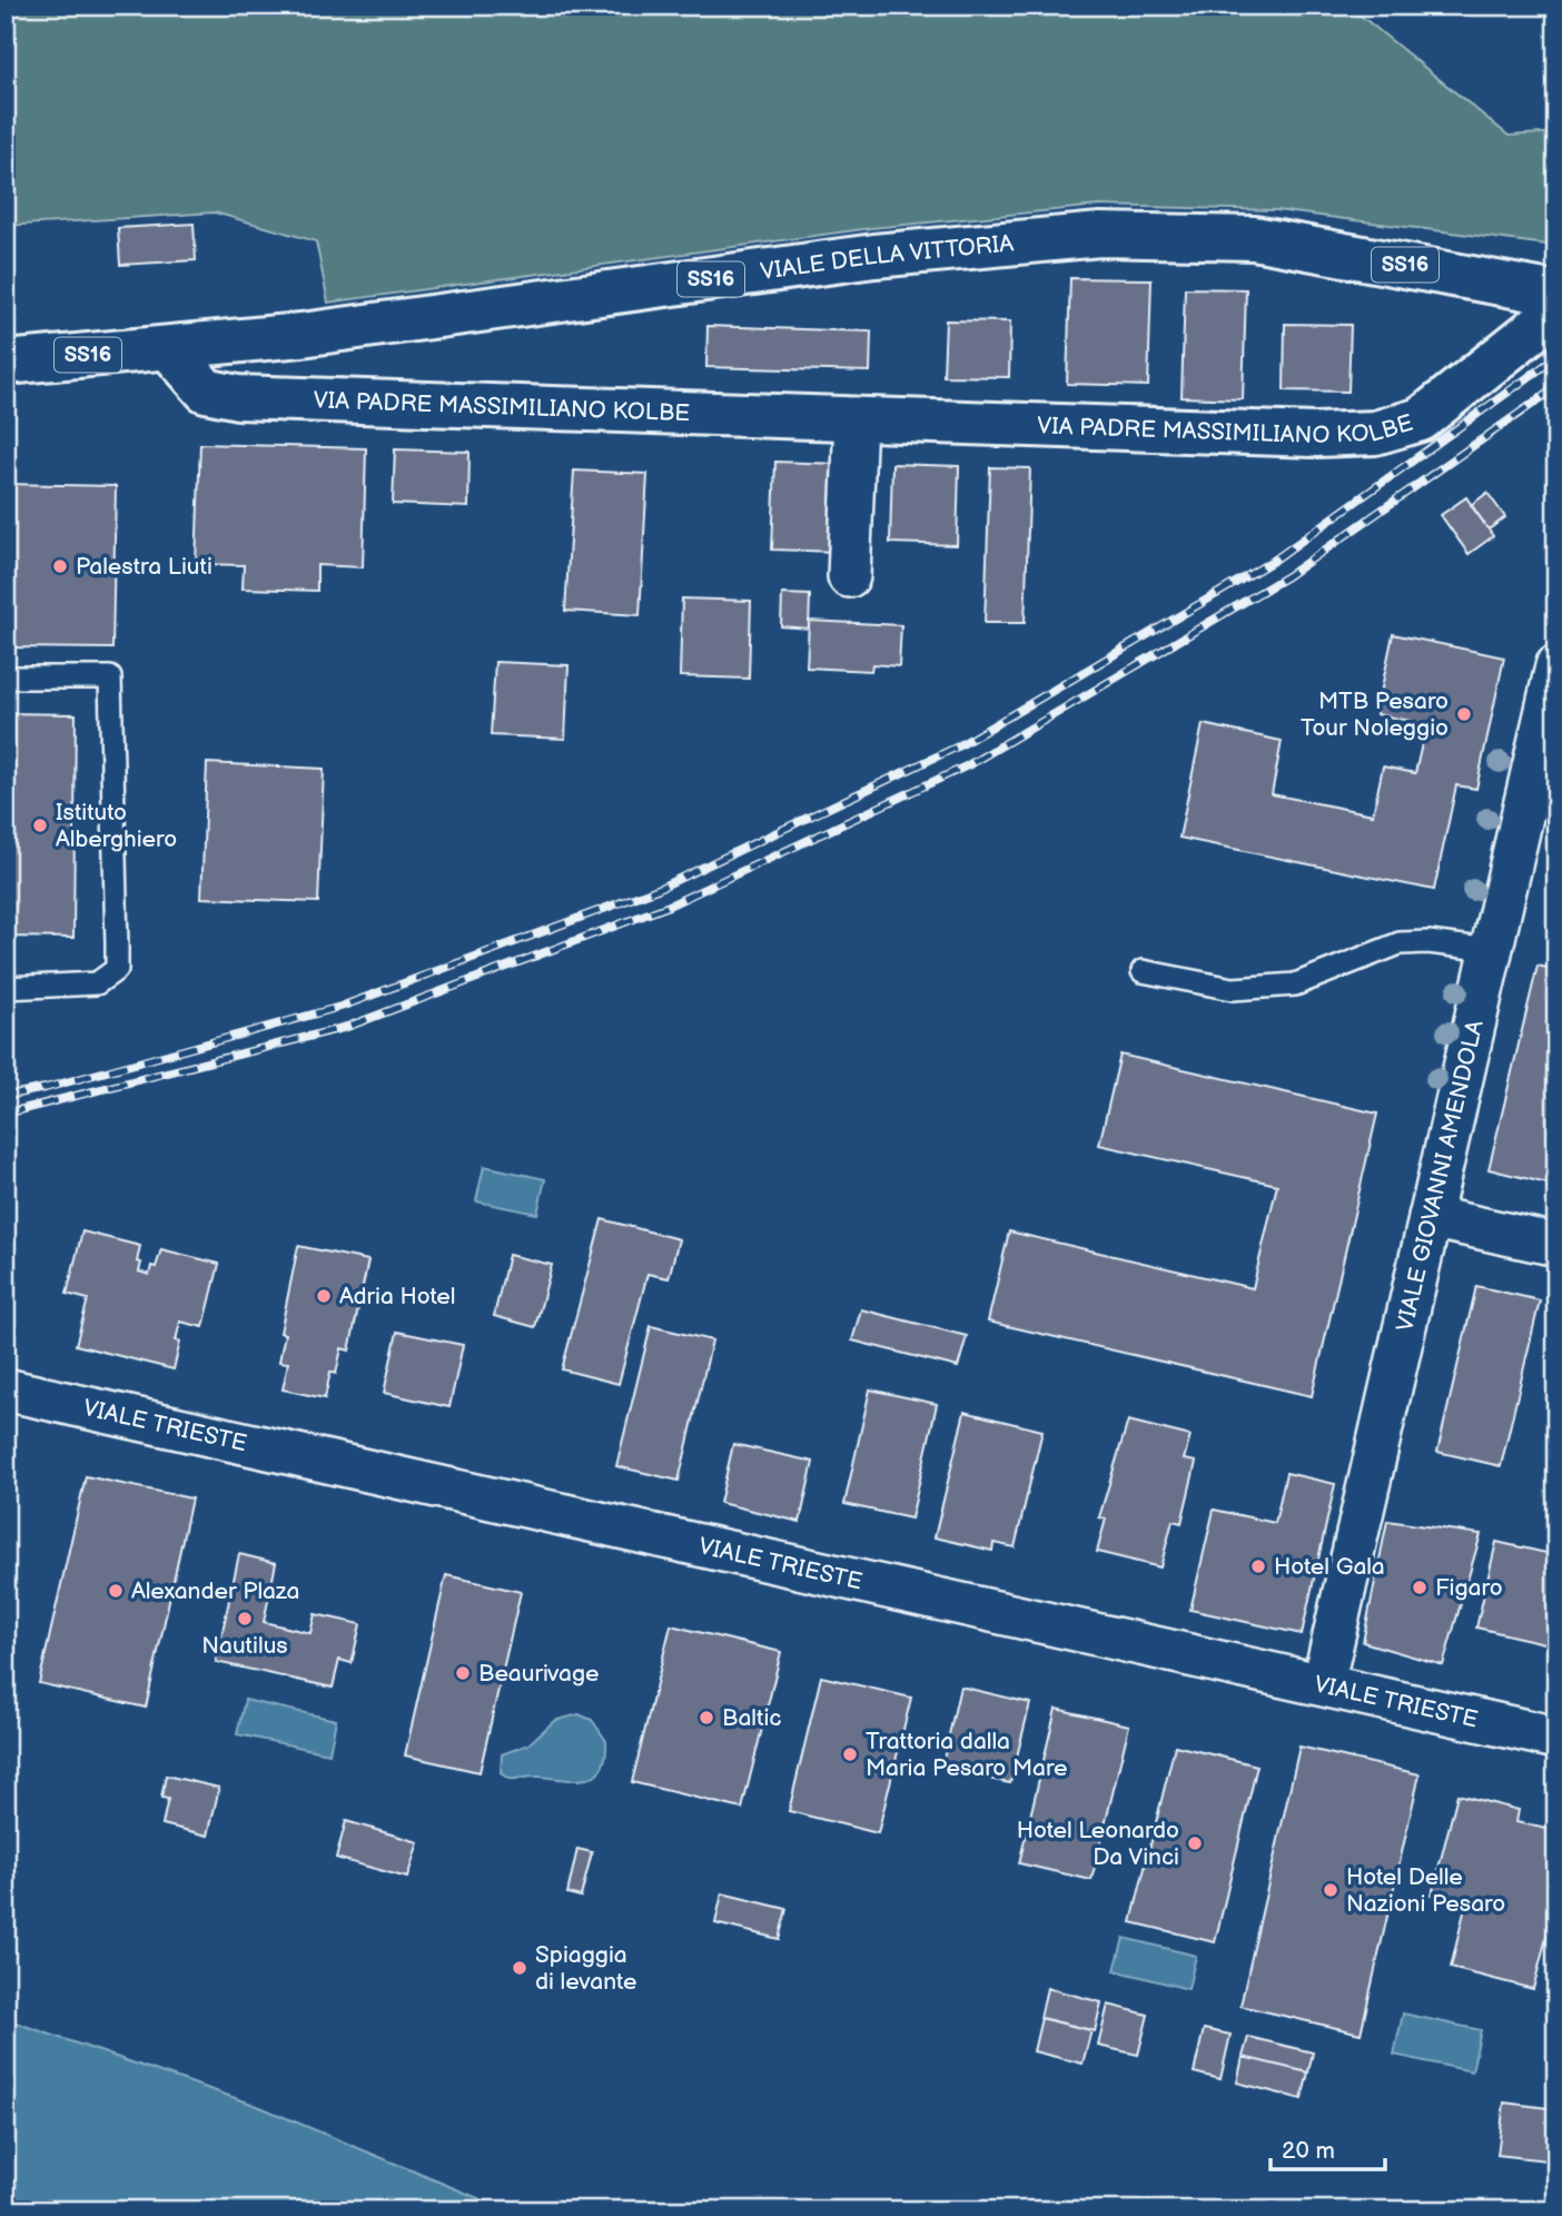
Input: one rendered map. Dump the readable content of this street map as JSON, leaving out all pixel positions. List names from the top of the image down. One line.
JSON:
{"streets":{"main road":["VIALE DELLA VITTORIA","SS16","VIA PADRE MASSIMILIANO KOLBE"],"street":["VIALE GIOVANNI AMENDOLA","VIALE TRIESTE"]},"crossings":[["VIALE DELLA VITTORIA","SS16"],["VIALE DELLA VITTORIA","VIA PADRE MASSIMILIANO KOLBE"],["SS16","VIA PADRE MASSIMILIANO KOLBE"],["VIALE GIOVANNI AMENDOLA","VIALE TRIESTE"]],"places":["Palestra Liuti","MTB Pesaro Tour Noleggio","Istituto Alberghiero","Adria Hotel","Hotel Gala","Figaro","Alexander Plaza","Nautilus","Beaurivage","Baltic","Trattoria dalla Maria Pesaro Mare","Hotel Leonardo Da Vinci","Hotel Delle Nazioni Pesaro","Spiaggia di levante"],"scale_bar":"20 m"}
